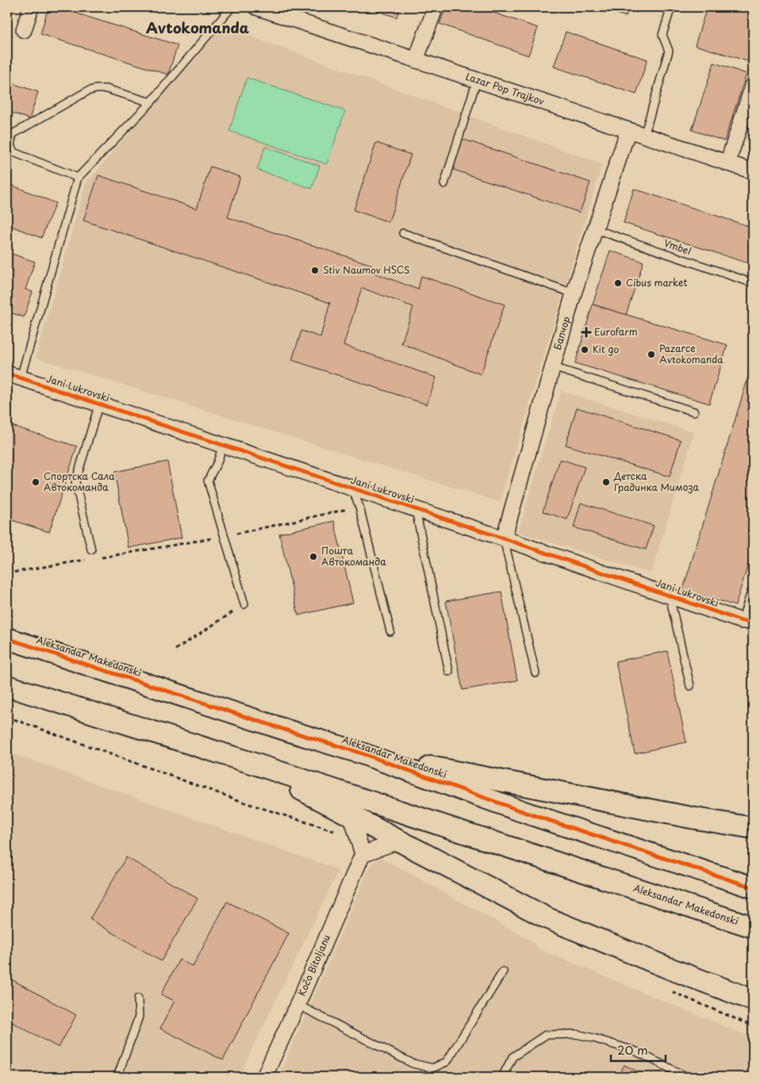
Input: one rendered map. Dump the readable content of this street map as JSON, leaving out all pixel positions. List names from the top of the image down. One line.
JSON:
{"streets":{"street":["Lazar Pop Trajkov","Бапчор","Jani Lukrovski","Aleksandar Makedonski","Kočo Bitoljanu"],"lane":["Vmbel"]},"crossings":[["Lazar Pop Trajkov","Бапчор"],["Vmbel","Бапчор"],["Бапчор","Jani Lukrovski"]],"districts":["Avtokomanda"],"places":{"other":["Stiv Naumov HSCS","Cibus market","Kit go","Pazarce Avtokomanda","Спортска Сала Автокоманда","Детска Градинка Мимоза","Пошта Автокоманда"],"health":["Eurofarm"]},"scale_bar":"20 m"}
